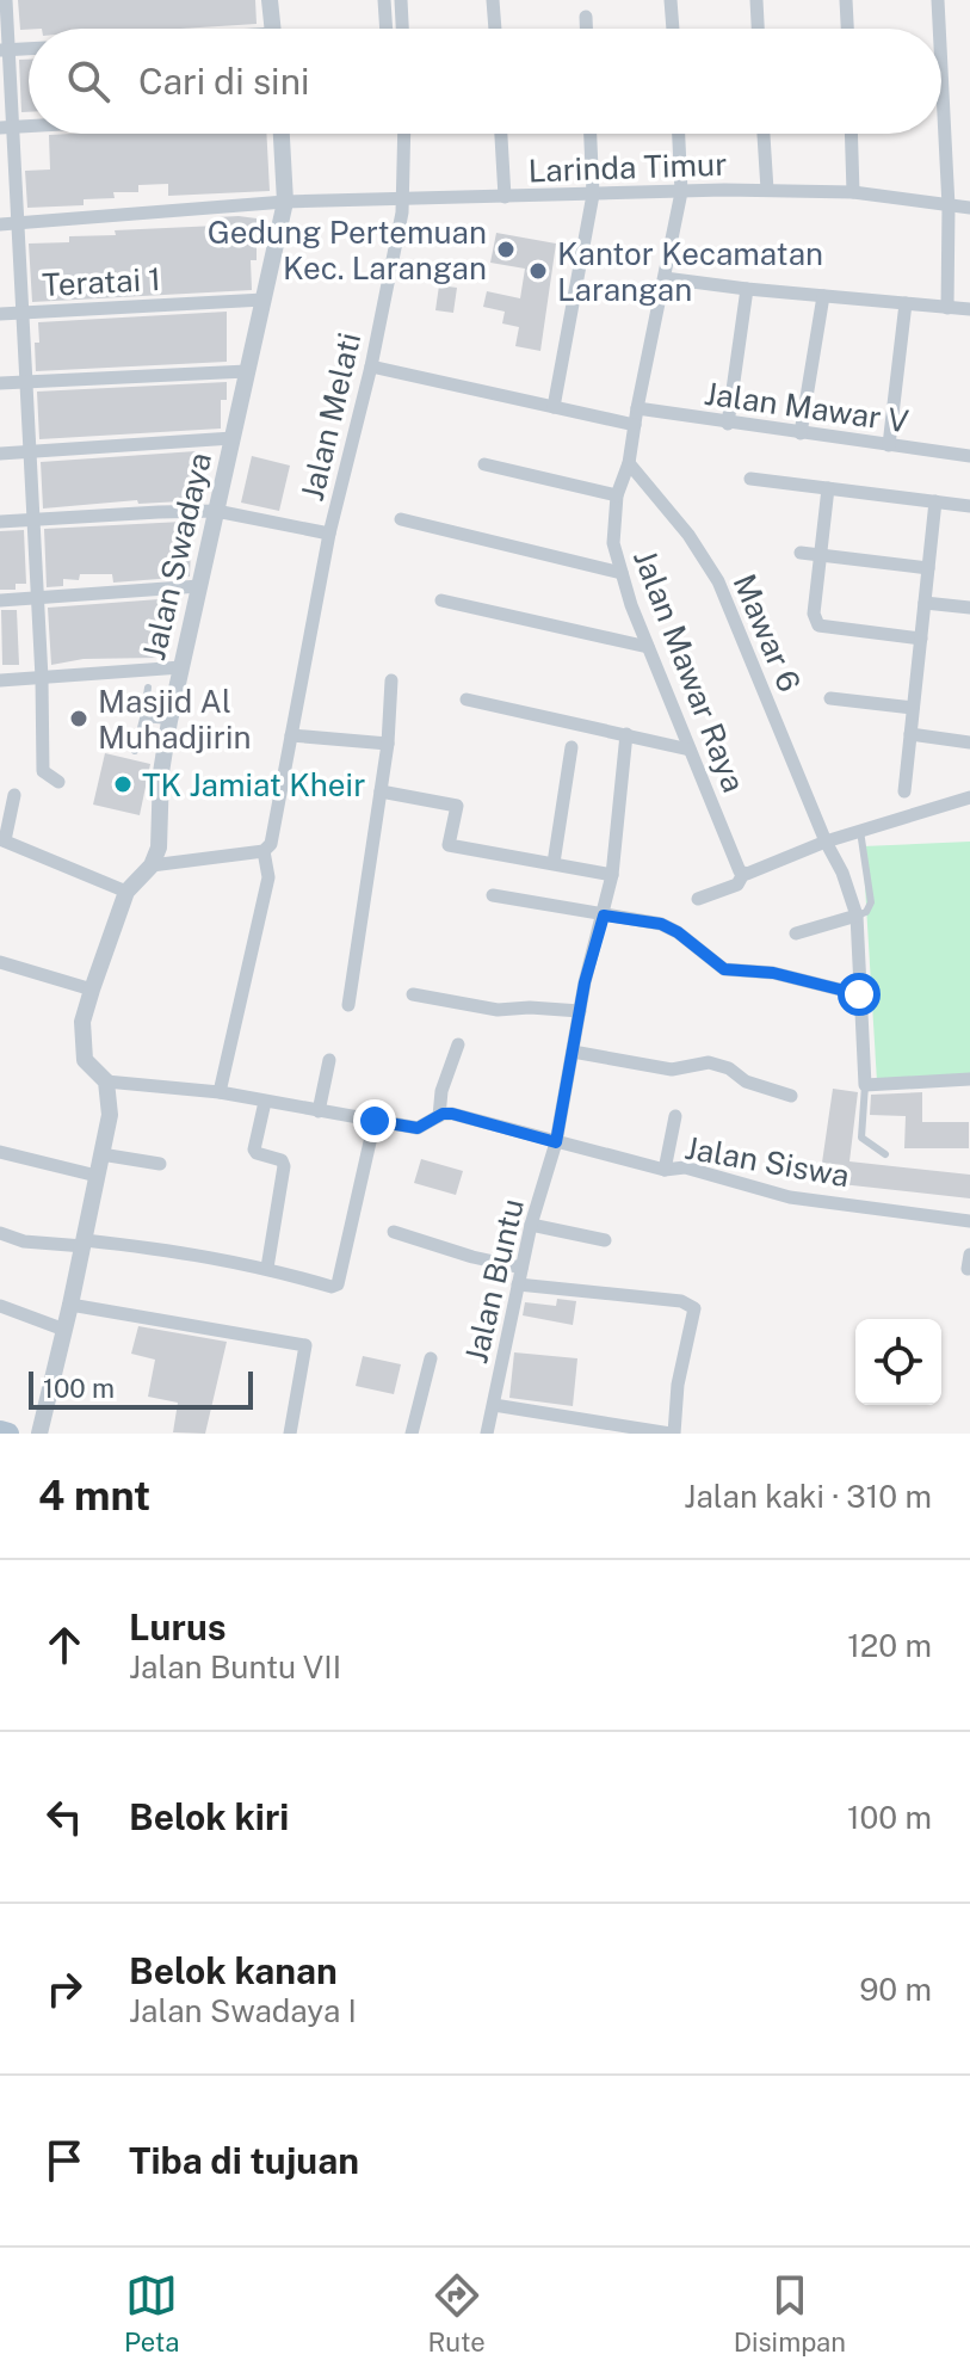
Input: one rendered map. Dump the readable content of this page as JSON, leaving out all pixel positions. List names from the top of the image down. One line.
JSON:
{"streets":{"street":["Larinda Timur","Teratai 1","Jalan Mawar V","Jalan Melati","Jalan Swadaya","Mawar 6","Jalan Mawar Raya","Jalan Siswa","Jalan Buntu"]},"crossings":[["Larinda Timur","Jalan Melati"],["Larinda Timur","Jalan Swadaya"],["Larinda Timur","Jalan Mawar Raya"],["Teratai 1","Jalan Swadaya"],["Jalan Mawar V","Jalan Mawar Raya"],["Jalan Melati","Jalan Swadaya"],["Jalan Melati","Jalan Siswa"],["Mawar 6","Jalan Mawar Raya"],["Jalan Siswa","Jalan Buntu"]],"places":["Gedung Pertemuan Kec. Larangan","Kantor Kecamatan Larangan","Masjid Al Muhadjirin","TK Jamiat Kheir"],"scale_bar":"100 m","page":{"search":"Cari di sini","scale":"100 m","heading":["4 mnt","Jalan kaki · 310 m"],"list":[["Lurus","Jalan Buntu VII","120 m"],["Belok kiri","100 m"],["Belok kanan","Jalan Swadaya I","90 m"],"Tiba di tujuan"],"nav":["Peta","Rute","Disimpan"]}}
